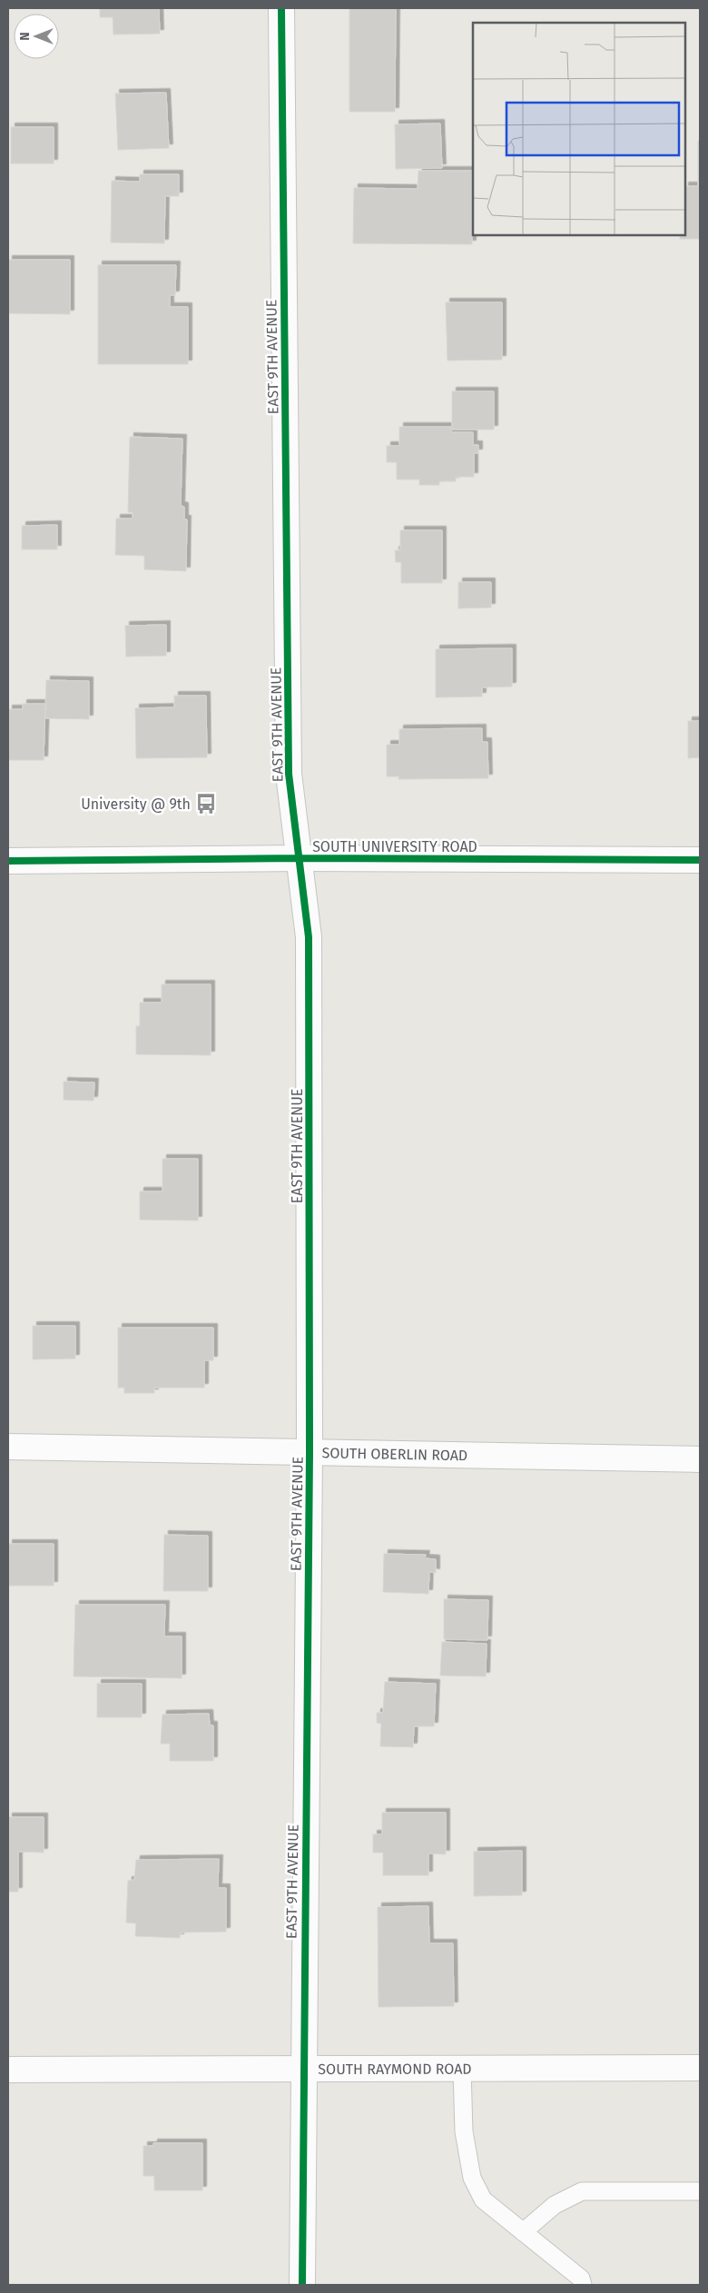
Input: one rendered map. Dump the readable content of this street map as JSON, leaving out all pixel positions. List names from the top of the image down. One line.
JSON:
{"streets":{"street":["EAST 9TH AVENUE","SOUTH UNIVERSITY ROAD","SOUTH OBERLIN ROAD","SOUTH RAYMOND ROAD"]},"crossings":[["EAST 9TH AVENUE","SOUTH UNIVERSITY ROAD"],["EAST 9TH AVENUE","SOUTH OBERLIN ROAD"],["EAST 9TH AVENUE","SOUTH RAYMOND ROAD"]],"places":{"bus stop":["University @ 9th"]},"north":"left"}
